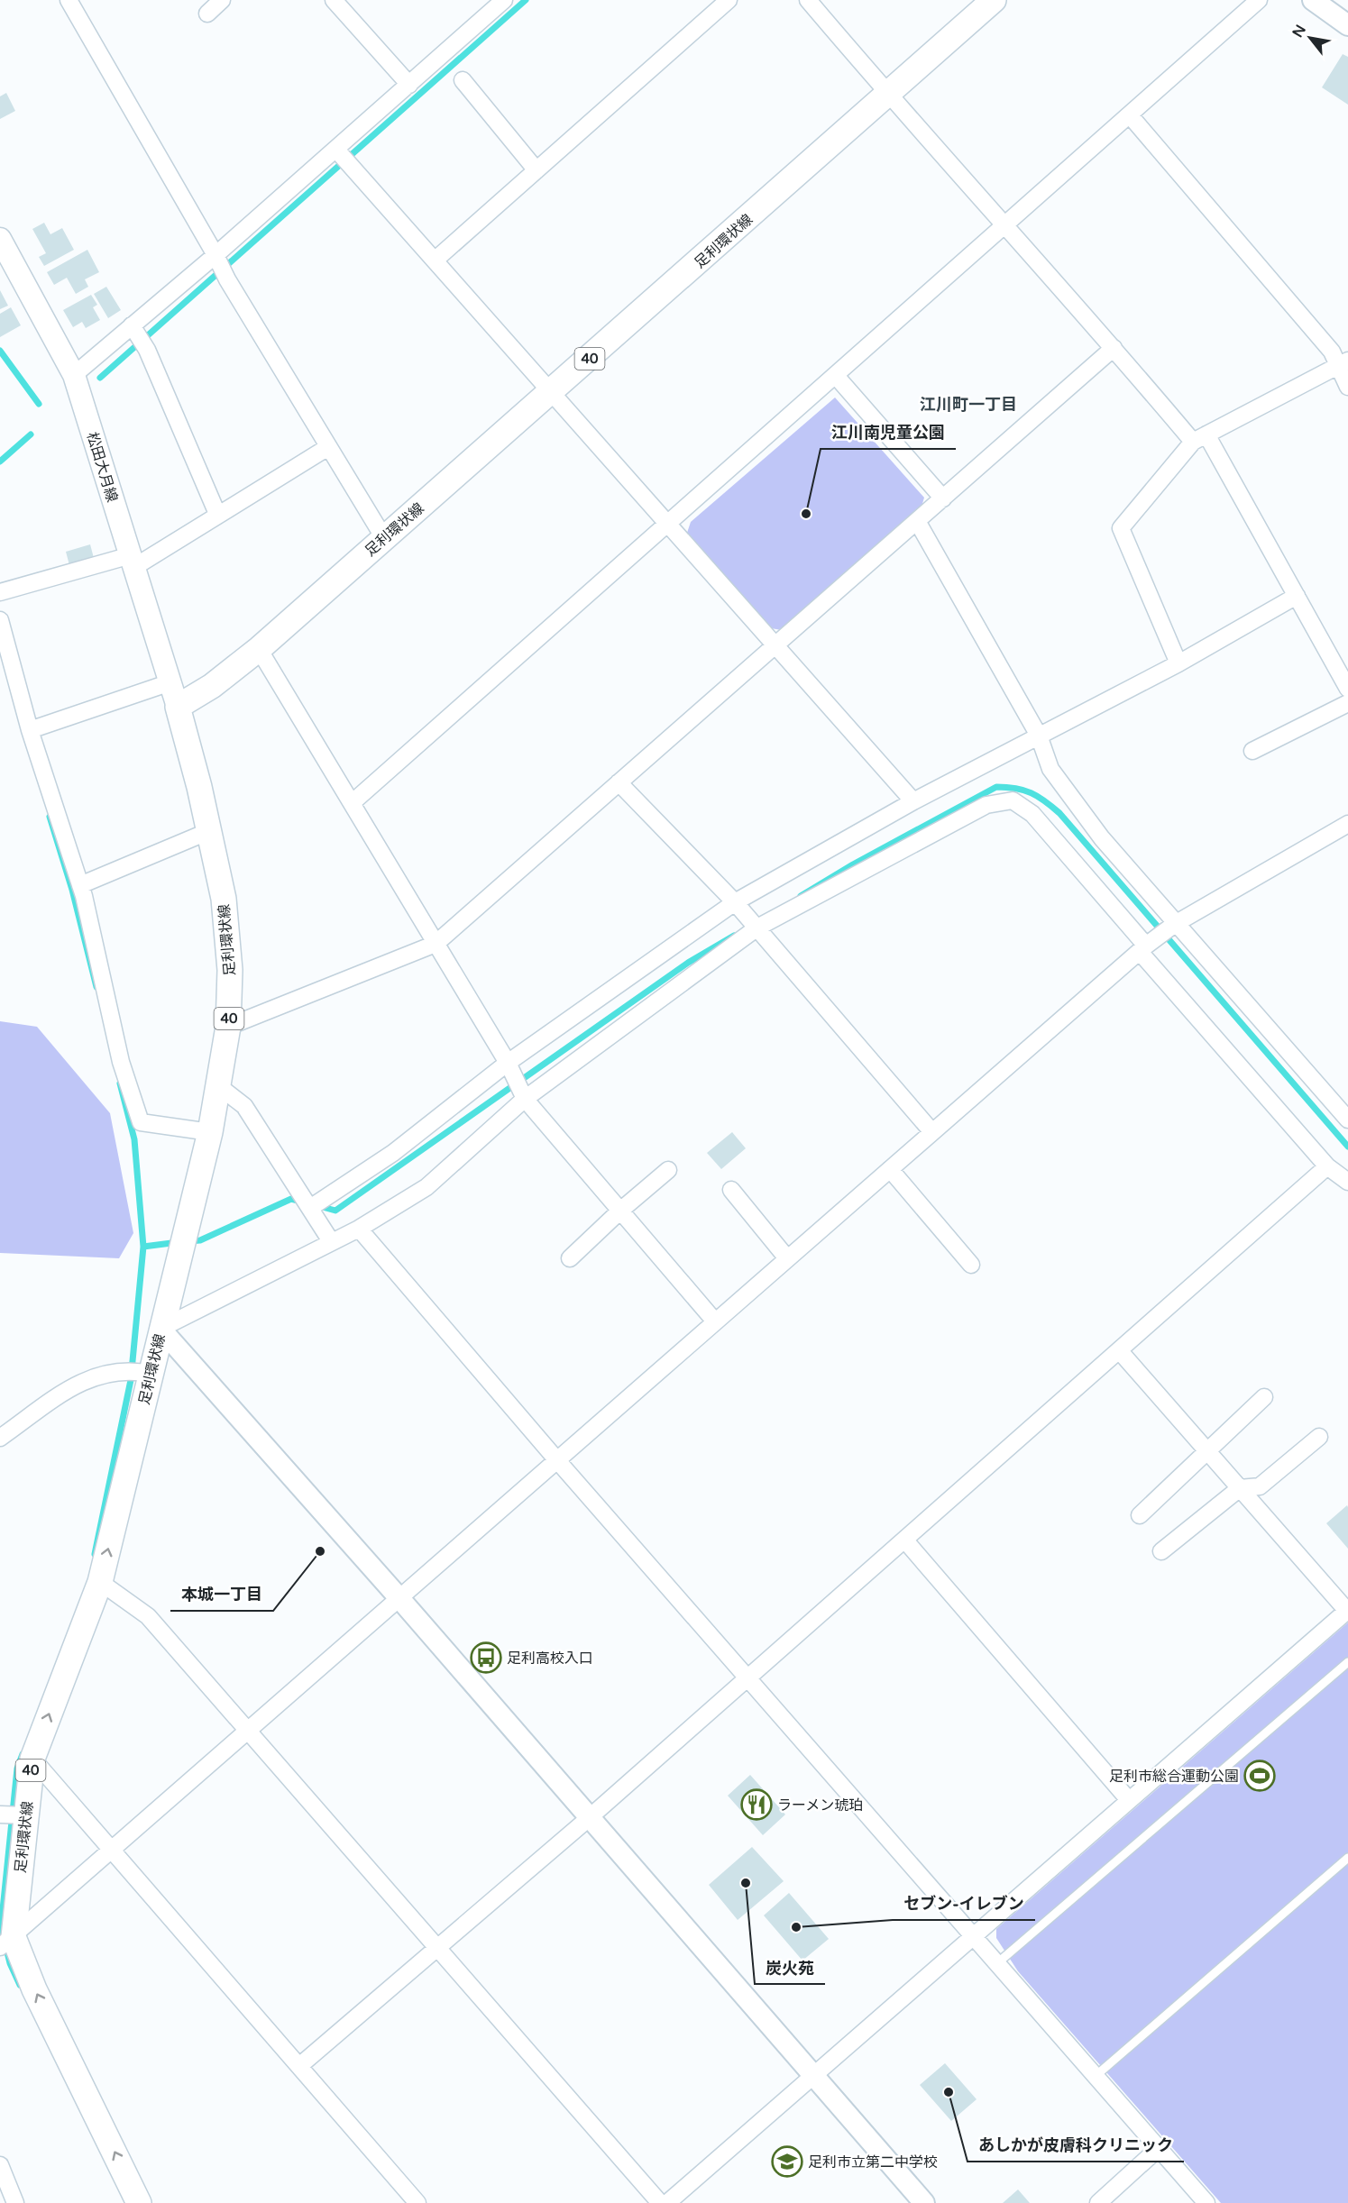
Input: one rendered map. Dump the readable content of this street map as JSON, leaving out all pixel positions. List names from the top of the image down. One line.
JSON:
{"streets":{"main road":["足利環状線","40","松田大月線"]},"crossings":[["足利環状線","松田大月線"]],"districts":["江川町一丁目"],"places":{"other":["江川南児童公園","本城一丁目","炭火苑","セブン-イレブン","あしかが皮膚科クリニック"],"bus stop":["足利高校入口"],"sports":["足利市総合運動公園"],"restaurant":["ラーメン琥珀"],"school or university":["足利市立第二中学校"]},"north":"top left"}
